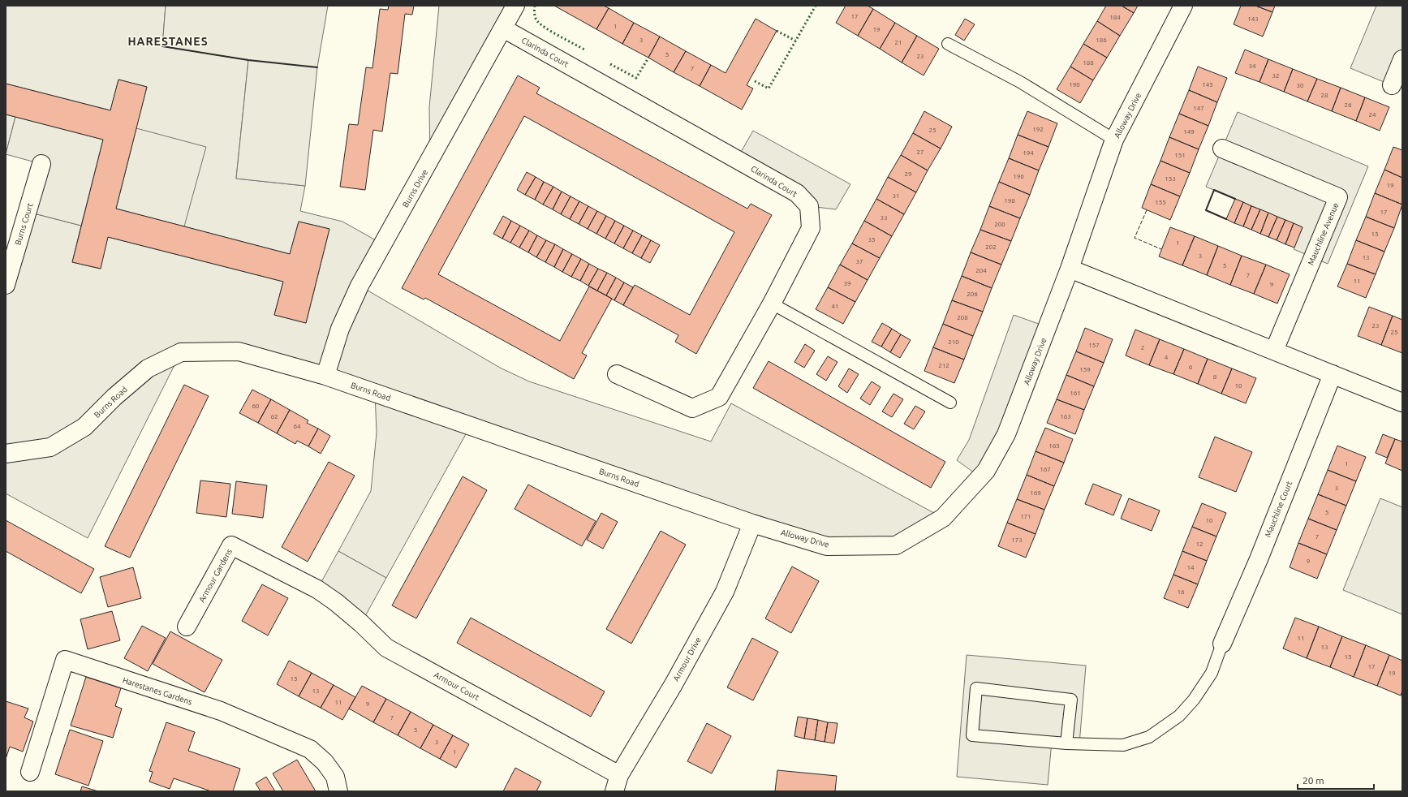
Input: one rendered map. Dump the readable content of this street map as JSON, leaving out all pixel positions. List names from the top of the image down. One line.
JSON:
{"streets":{"street":["Clarinda Court","Alloway Drive","Burns Drive","Burns Court","Mauchline Avenue","Burns Road","Mauchline Court","Armour Gardens","Armour Drive","Armour Court","Harestanes Gardens"]},"crossings":[["Clarinda Court","Burns Drive"],["Alloway Drive","Burns Road"],["Alloway Drive","Armour Drive"],["Burns Drive","Burns Road"],["Burns Road","Armour Drive"],["Armour Gardens","Armour Court"],["Armour Drive","Armour Court"]],"districts":["HARESTANES"],"house_numbers":["17","184","143","1","19","3","186","21","5","23","188","34","7","32","190","145","30","28","26","147","24","192","25","149","27","194","151","29","196","153","19","31","198","155","17","33","200","15","35","1","202","3","13","37","5","204","7","11","39","9","206","41","208","23","25","210","157","2","4","212","6","159","8","10","161","60","62","163","64","165","1","167","3","169","5","171","10","7","173","12","9","14","16","11","13","15","17","19","15","13","11","9","7","5","3","1"],"scale_bar":"20 m"}
